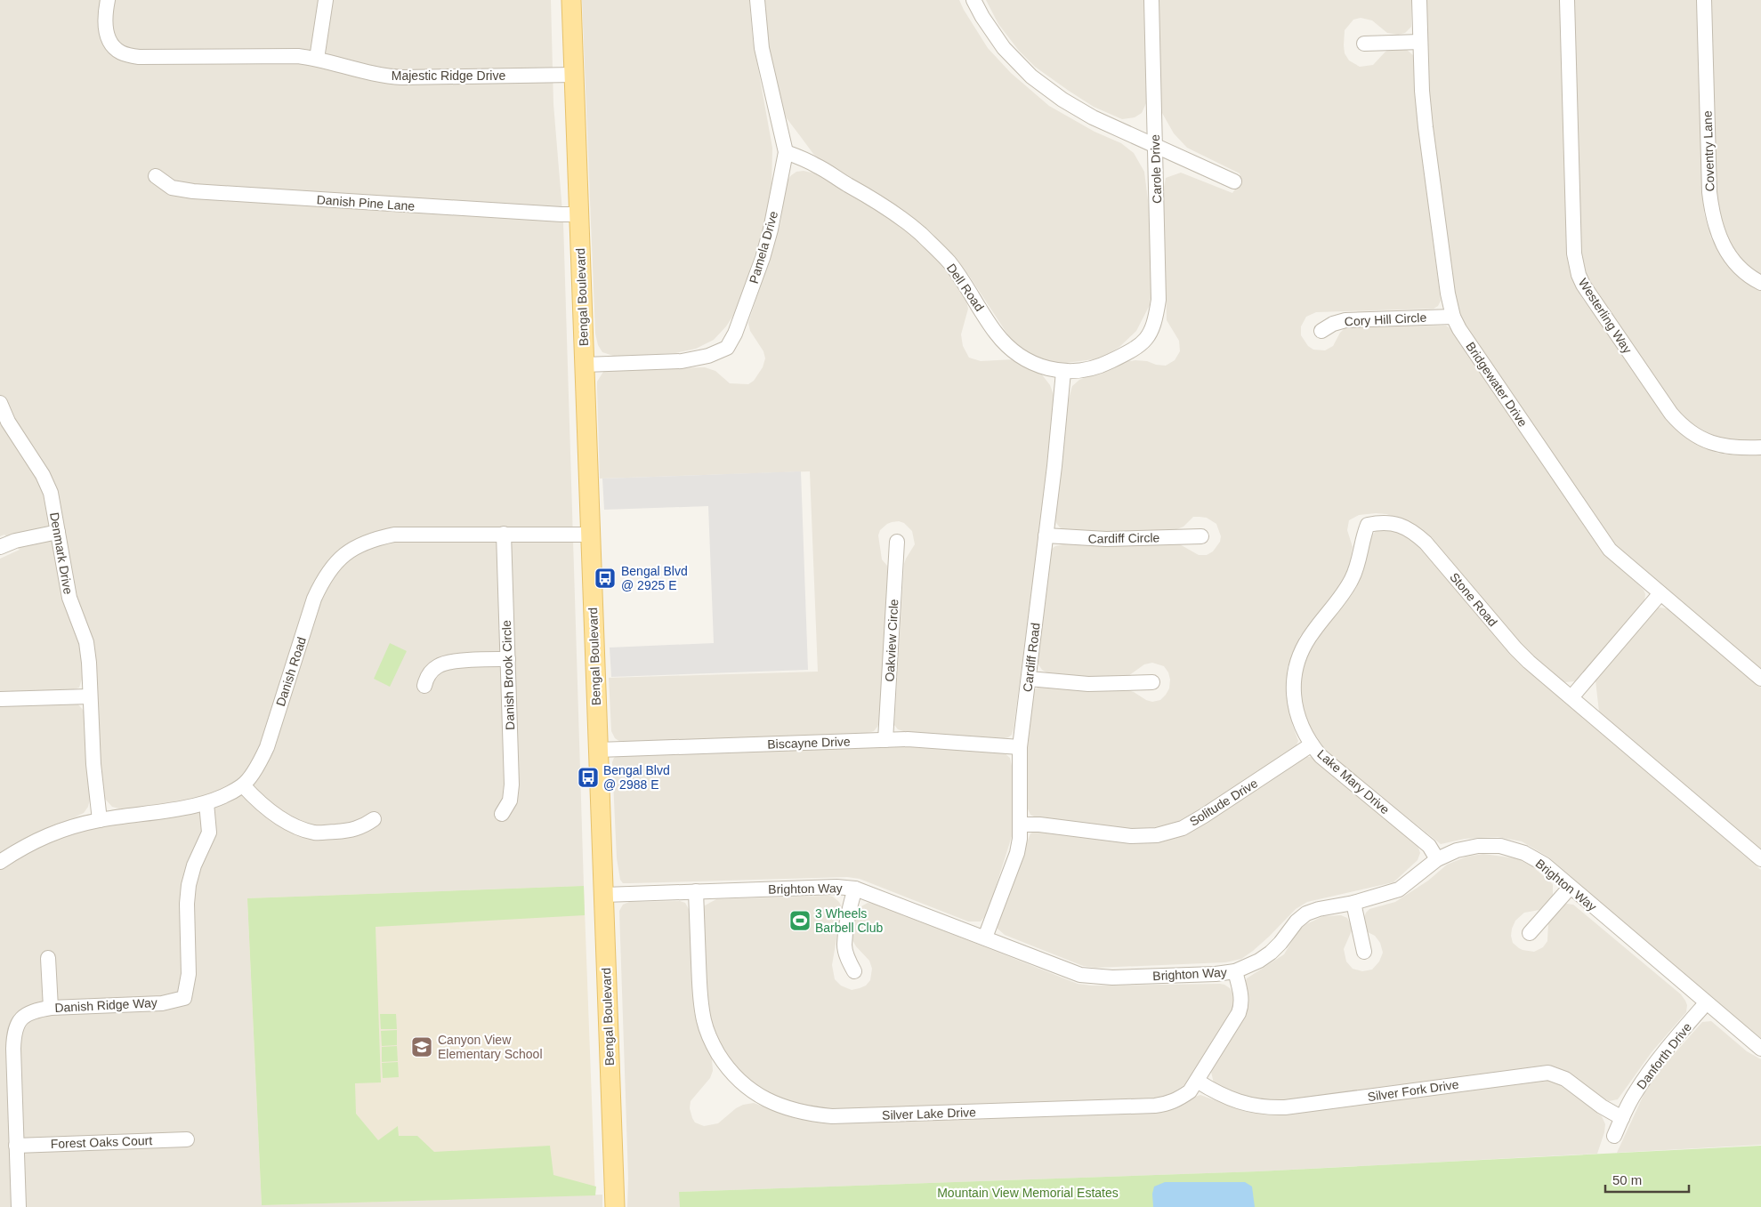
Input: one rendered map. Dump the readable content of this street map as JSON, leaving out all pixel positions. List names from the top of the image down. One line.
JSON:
{"streets":{"main road":["Bengal Boulevard"],"street":["Majestic Ridge Drive","Coventry Lane","Carole Drive","Danish Pine Lane","Pamela Drive","Dell Road","Westerling Way","Cory Hill Circle","Bridgewater Drive","Cardiff Circle","Denmark Drive","Stone Road","Oakview Circle","Cardiff Road","Danish Road","Danish Brook Circle","Biscayne Drive","Lake Mary Drive","Solitude Drive","Brighton Way","Danish Ridge Way","Danforth Drive","Silver Fork Drive","Silver Lake Drive","Forest Oaks Court"]},"crossings":[["Majestic Ridge Drive","Bengal Boulevard"],["Carole Drive","Dell Road"],["Danish Pine Lane","Bengal Boulevard"],["Pamela Drive","Dell Road"],["Pamela Drive","Bengal Boulevard"],["Dell Road","Cardiff Road"],["Bengal Boulevard","Danish Road"],["Bengal Boulevard","Biscayne Drive"],["Bengal Boulevard","Brighton Way"],["Cory Hill Circle","Bridgewater Drive"],["Cardiff Circle","Cardiff Road"],["Denmark Drive","Danish Road"],["Stone Road","Lake Mary Drive"],["Oakview Circle","Biscayne Drive"],["Cardiff Road","Biscayne Drive"],["Cardiff Road","Solitude Drive"],["Cardiff Road","Brighton Way"],["Danish Road","Danish Brook Circle"],["Danish Road","Danish Ridge Way"],["Lake Mary Drive","Solitude Drive"],["Lake Mary Drive","Brighton Way"],["Brighton Way","Danforth Drive"],["Brighton Way","Silver Lake Drive"],["Danish Ridge Way","Forest Oaks Court"],["Danforth Drive","Silver Fork Drive"],["Silver Fork Drive","Silver Lake Drive"]],"parks":["Mountain View Memorial Estates"],"places":{"bus stop":["Bengal Blvd @ 2925 E","Bengal Blvd @ 2988 E"],"sports":["3 Wheels Barbell Club"],"school or university":["Canyon View Elementary School"]},"scale_bar":"50 m"}
